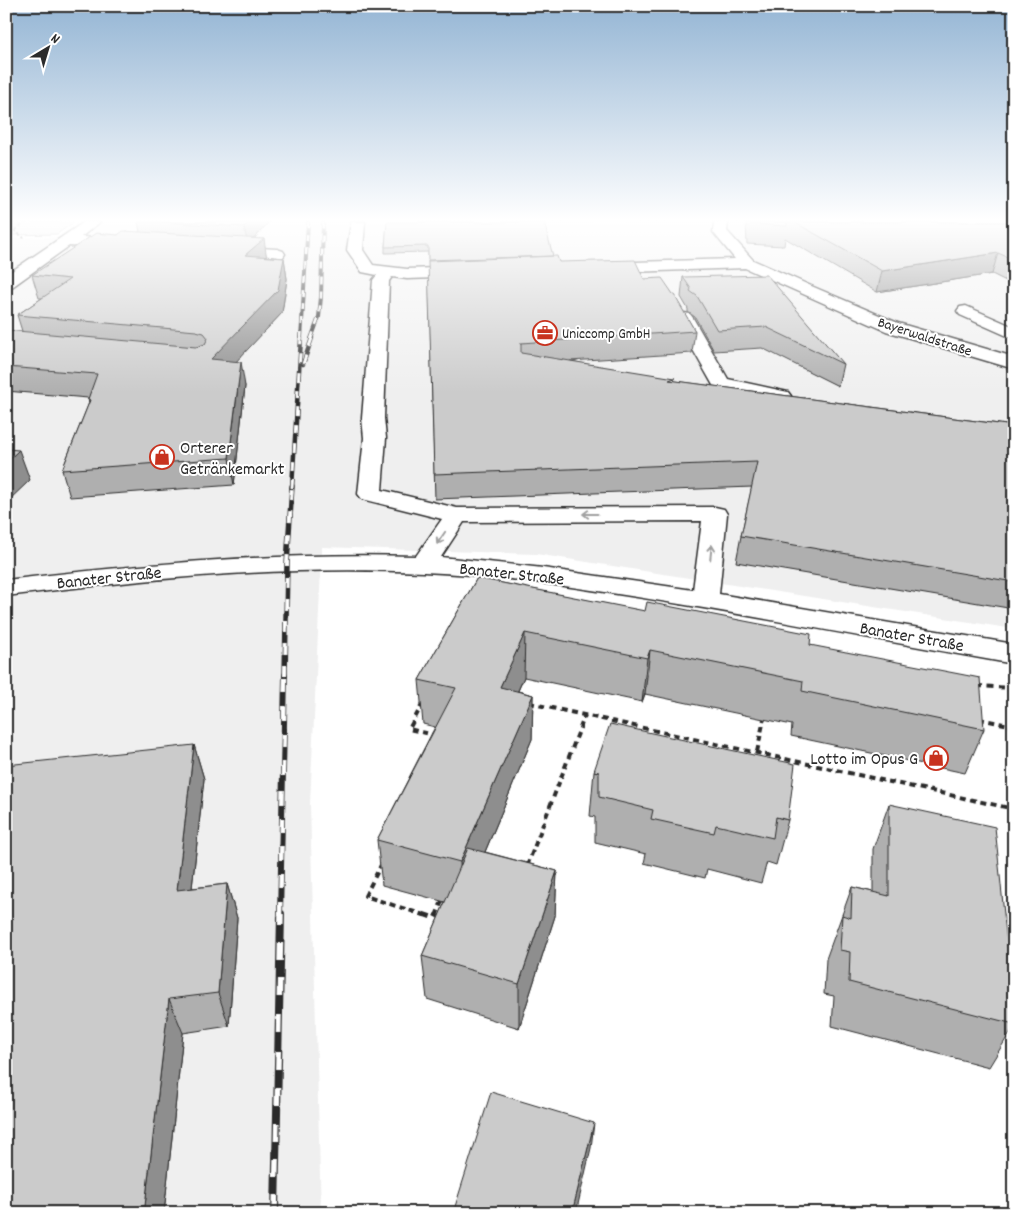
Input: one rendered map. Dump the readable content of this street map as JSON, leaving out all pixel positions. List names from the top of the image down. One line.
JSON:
{"streets":{"street":["Bayerwaldstraße","Banater Straße"]},"places":{"office":["Uniccomp GmbH"],"shop":["Orterer Getränkemarkt","Lotto im Opus G"]},"north":"top right"}
